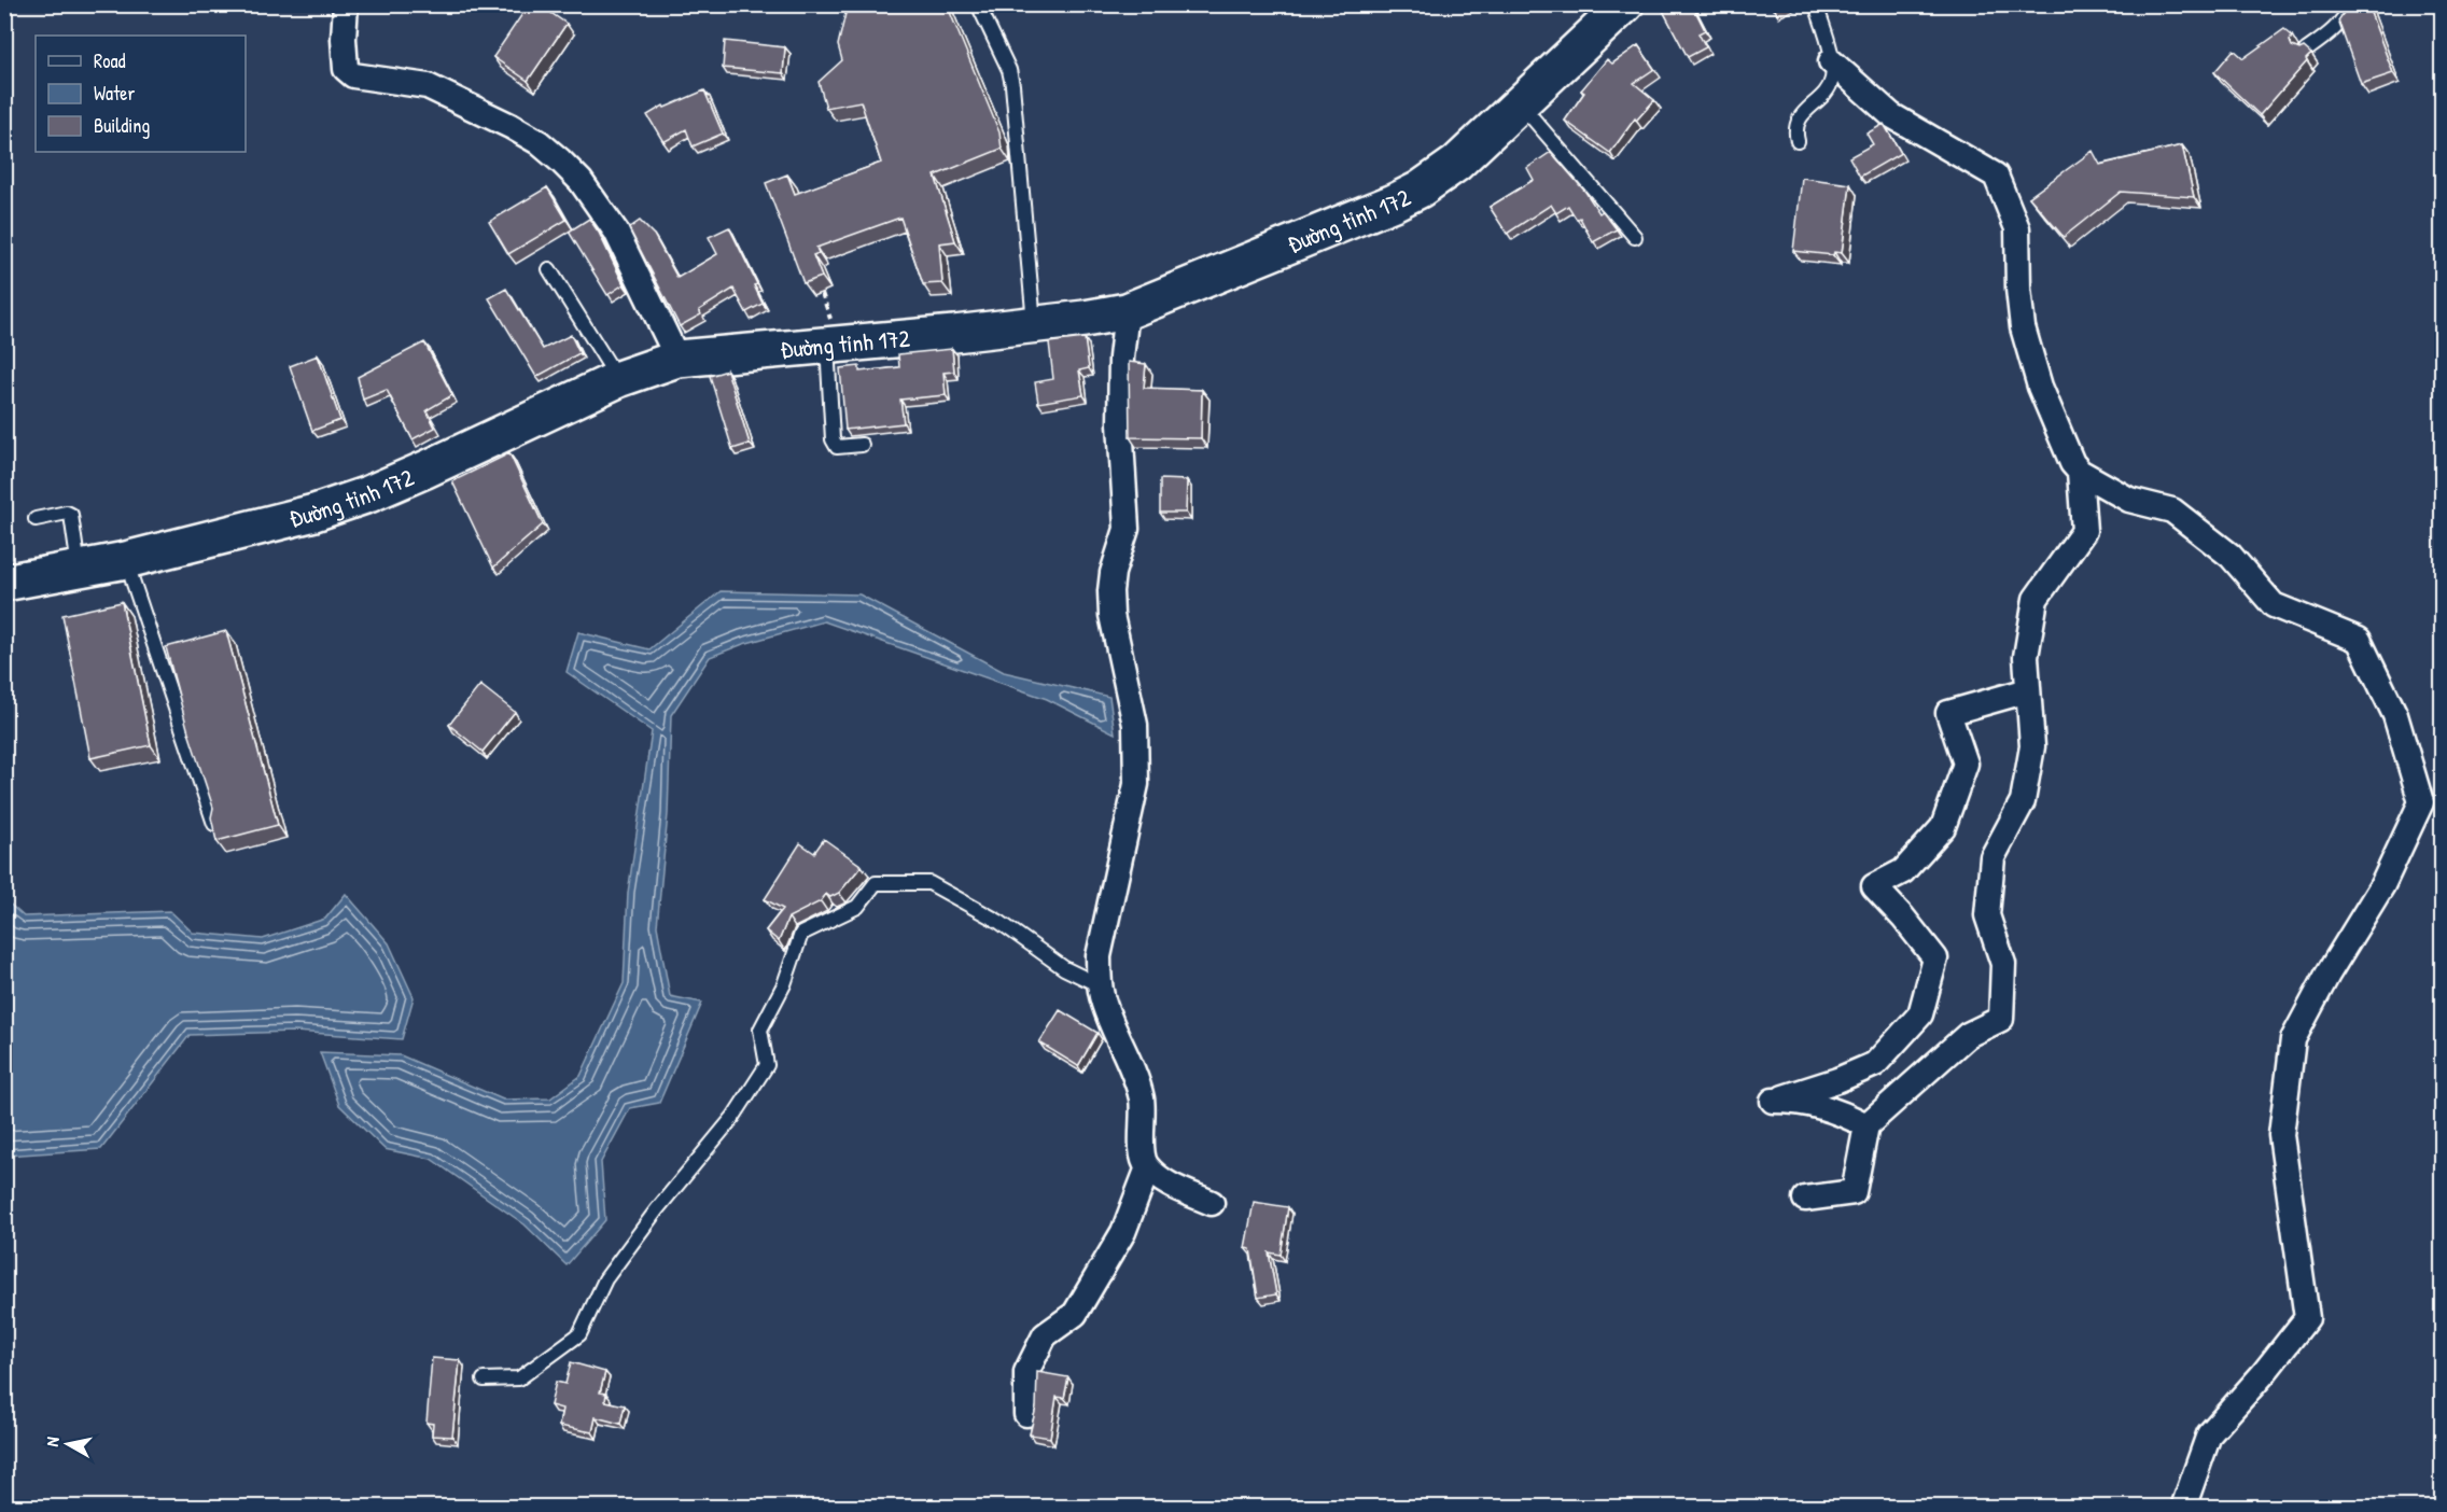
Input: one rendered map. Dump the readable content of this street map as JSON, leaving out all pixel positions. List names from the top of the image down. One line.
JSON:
{"streets":{"main road":["Đường tỉnh 172"]},"legend":["Road","Water","Building"],"north":"left"}
